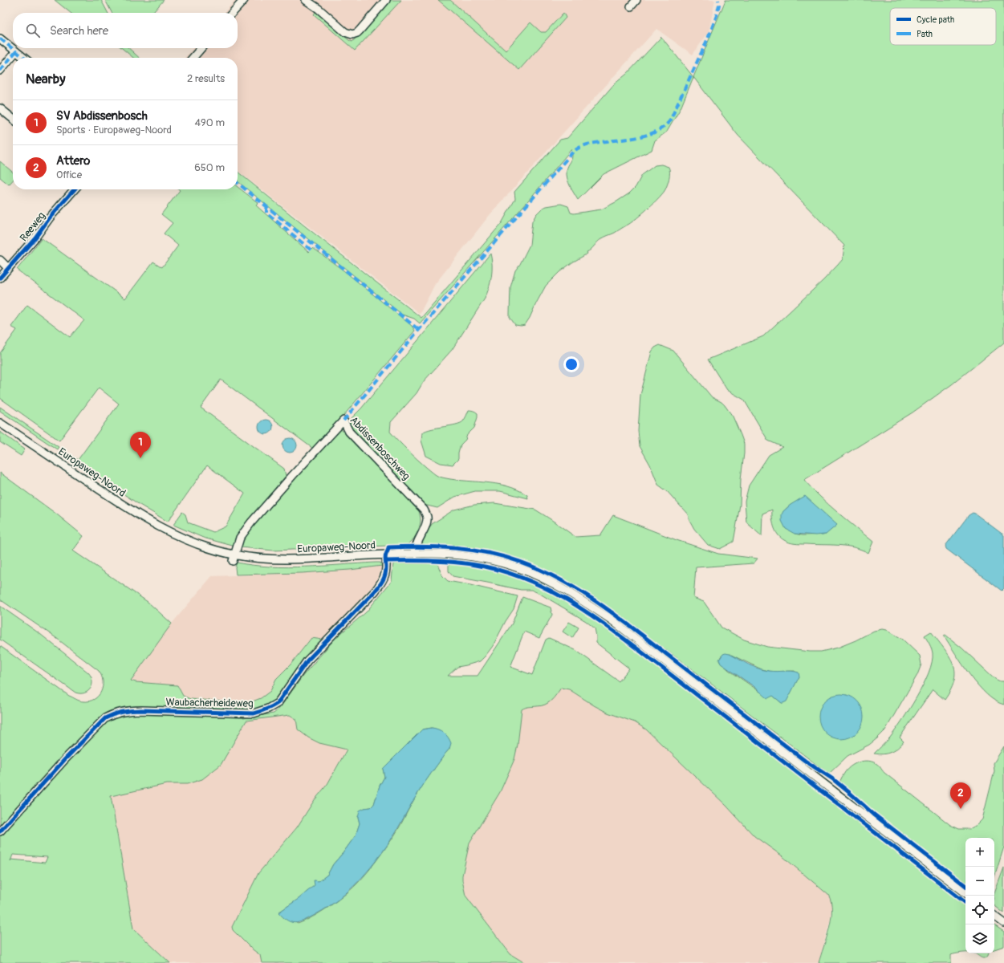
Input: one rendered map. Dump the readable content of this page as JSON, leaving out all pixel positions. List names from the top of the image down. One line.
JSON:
{"streets":{"street":["Reeweg","Abdissenboschweg","Europaweg-Noord","Waubacherheideweg"]},"crossings":[["Abdissenboschweg","Europaweg-Noord"],["Europaweg-Noord","Waubacherheideweg"]],"legend":["Cycle path","Path"],"page":{"search":"Search here","heading":["Nearby","2 results"],"list":[{"mark":"1","name":"SV Abdissenbosch","note":"Sports · Europaweg-Noord","value":"490 m"},{"mark":"2","name":"Attero","note":"Office","value":"650 m"}],"pins":["1","2"],"map_buttons":["+","−"]}}
